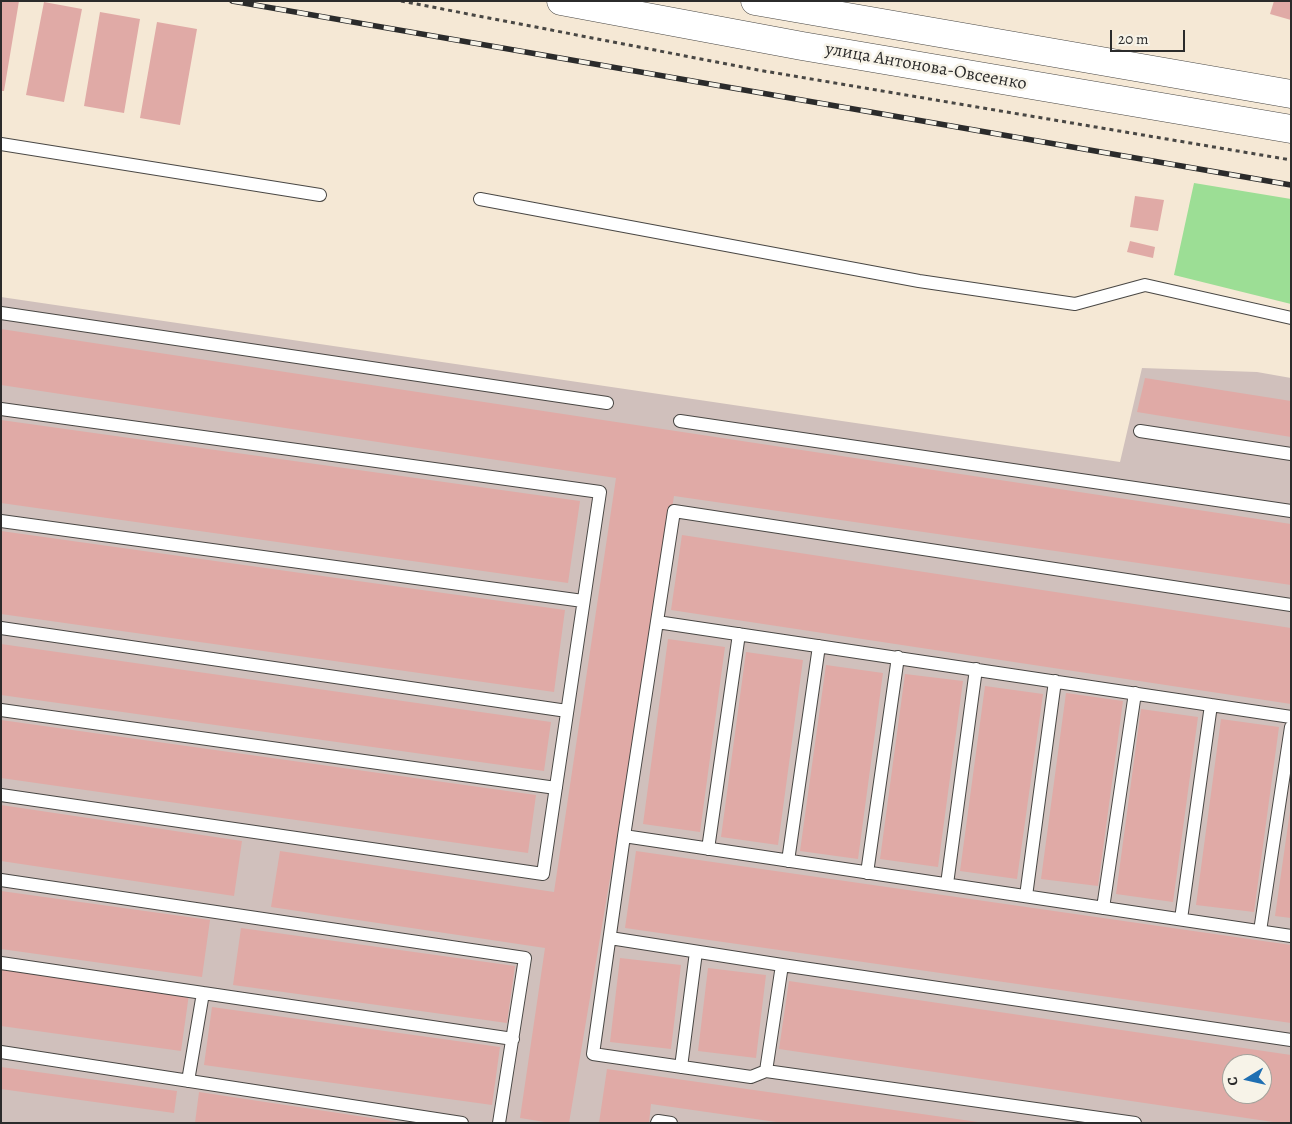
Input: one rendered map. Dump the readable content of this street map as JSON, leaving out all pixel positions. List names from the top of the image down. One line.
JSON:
{"streets":{"highway":["улица Антонова-Овсеенко"]},"scale_bar":"20 m","north":"left"}
